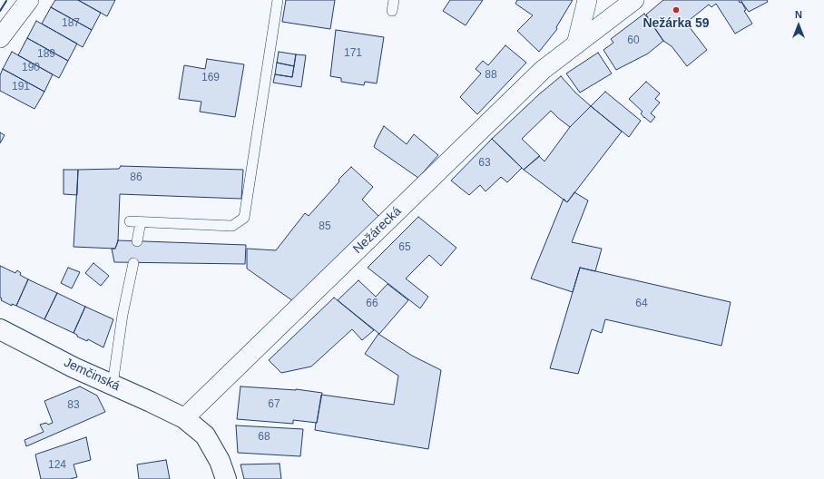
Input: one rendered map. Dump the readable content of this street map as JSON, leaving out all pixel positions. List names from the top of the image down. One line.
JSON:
{"streets":{"street":["Nežárecká","Jemčinská"]},"crossings":[["Nežárecká","Jemčinská"]],"places":["Nežárka 59"],"house_numbers":["187","60","171","189","190","88","169","191","63","86","85","65","66","64","67","83","68","124"],"north":"top"}
